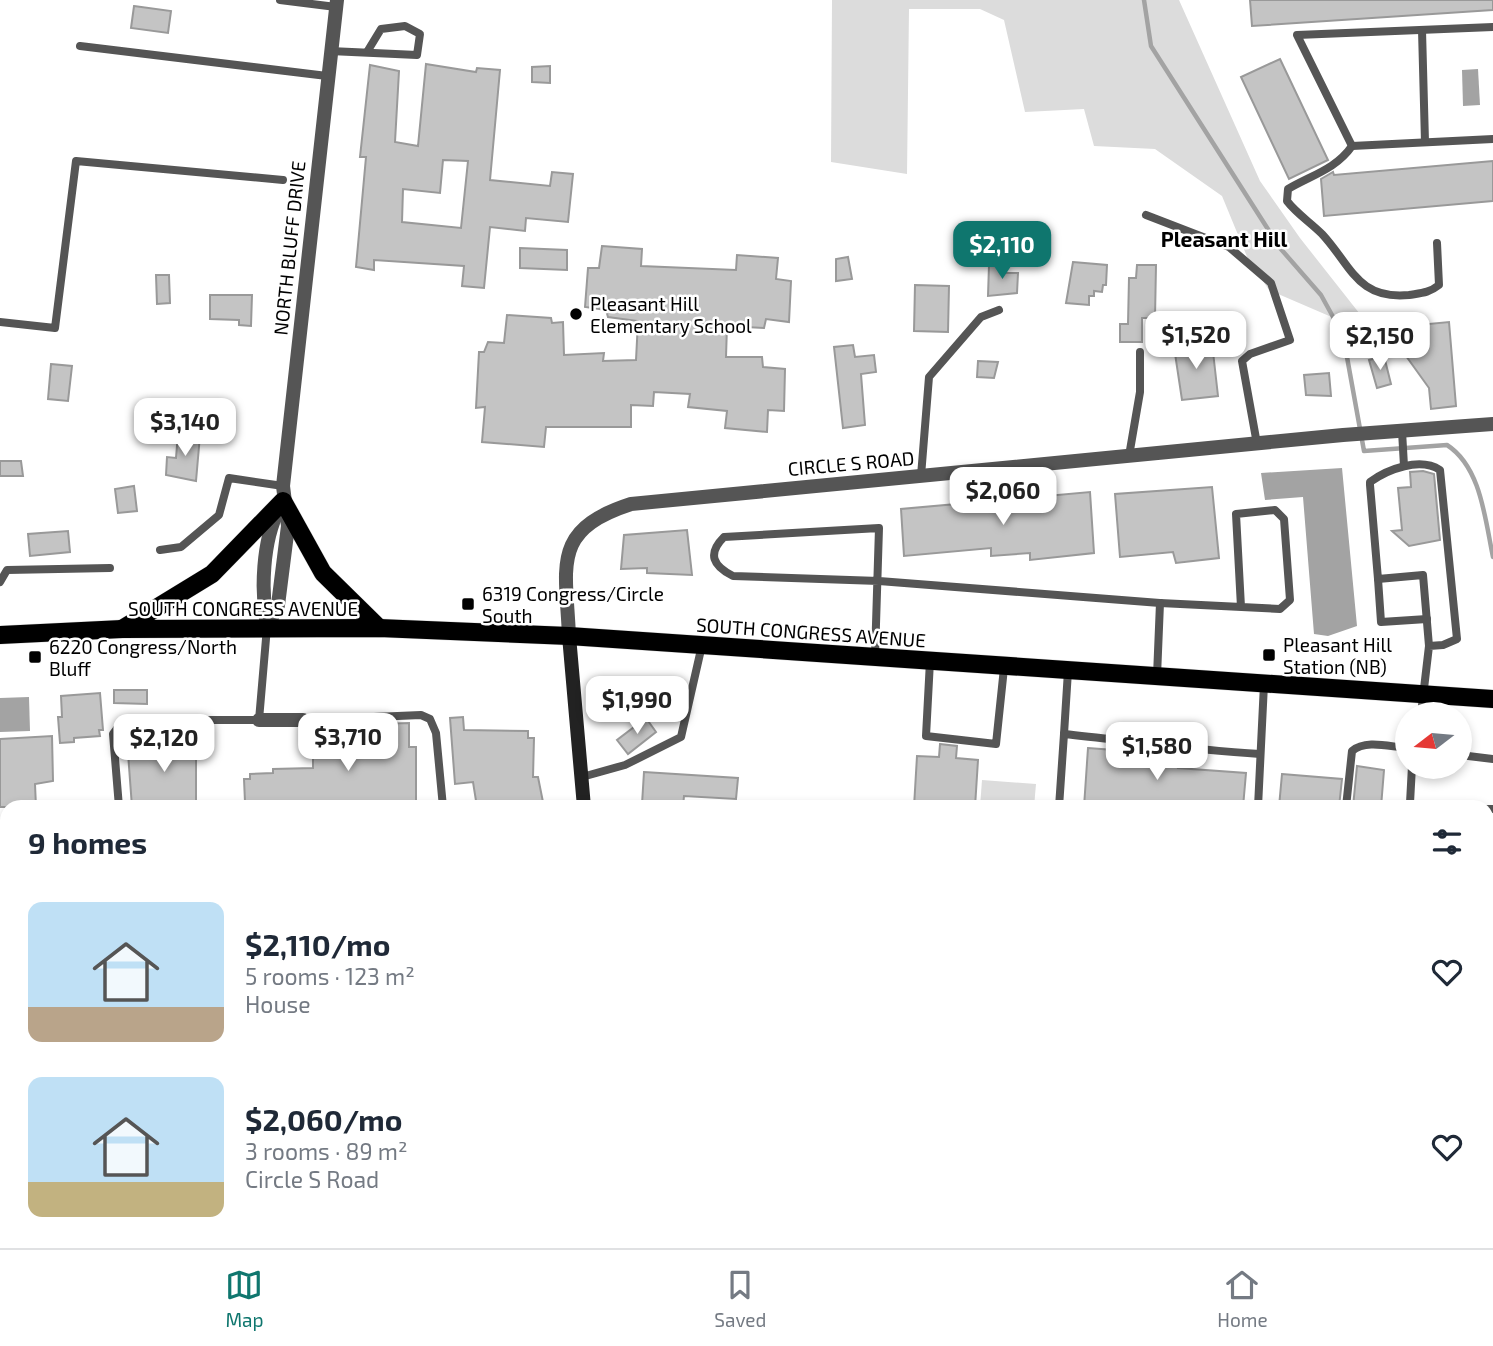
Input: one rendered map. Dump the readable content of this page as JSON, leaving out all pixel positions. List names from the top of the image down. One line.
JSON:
{"streets":{"main road":["SOUTH CONGRESS AVENUE"],"street":["NORTH BLUFF DRIVE","CIRCLE S ROAD"]},"crossings":[["NORTH BLUFF DRIVE","SOUTH CONGRESS AVENUE"],["CIRCLE S ROAD","SOUTH CONGRESS AVENUE"]],"districts":["Pleasant Hill"],"places":{"other":["Pleasant Hill Elementary School"],"transit":["6319 Congress/Circle South","Pleasant Hill Station (NB)","6220 Congress/North Bluff"]},"north":"left","page":{"price":["$2,110","$1,520","$2,150","$3,140","$2,060","$1,990","$3,710","$2,120","$1,580"],"heading":"9 homes","list":[{"name":"$2,110/mo","note":"5 rooms · 123 m² · House"},{"name":"$2,060/mo","note":"3 rooms · 89 m² · Circle S Road"}],"tabs":["Map","Saved","Home"]}}
